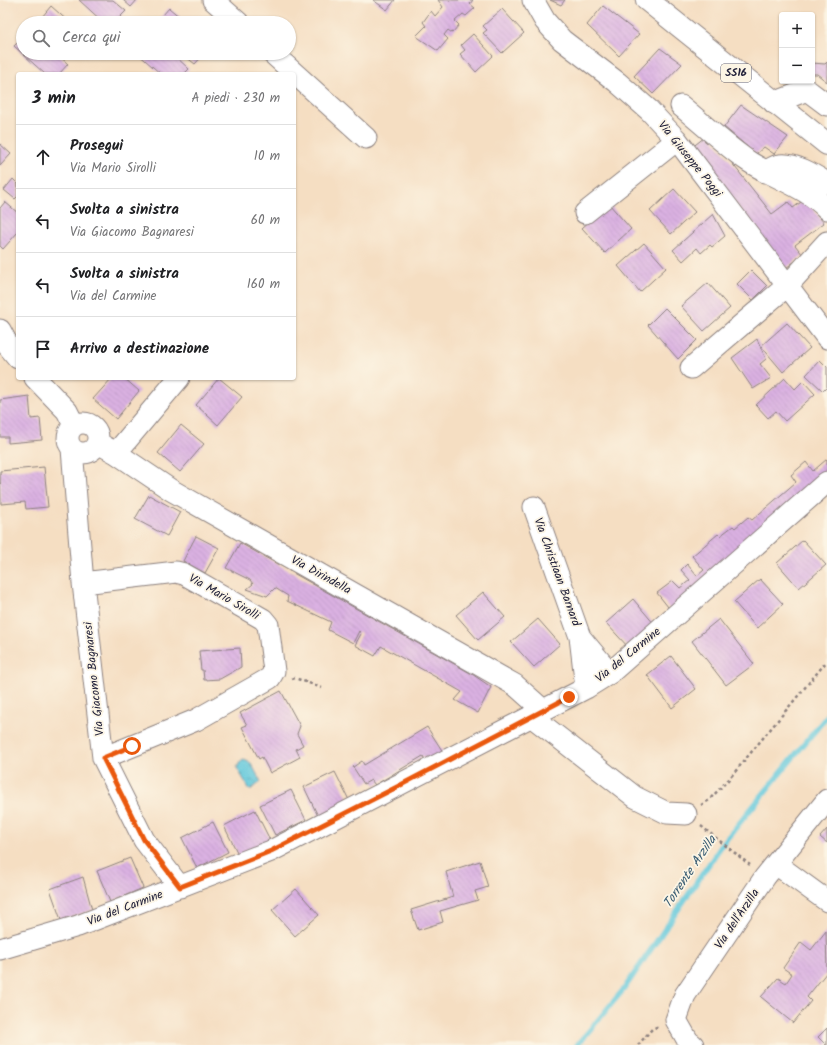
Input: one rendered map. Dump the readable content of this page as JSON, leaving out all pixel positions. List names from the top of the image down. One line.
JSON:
{"streets":{"main road":["SS16"],"street":["Via Giuseppe Poggi","Via Christiaan Barnard","Via Dirindella","Via Mario Sirolli","Via del Carmine","Via Giacomo Bagnaresi","Via dell'Arzilla"]},"crossings":[["Via Christiaan Barnard","Via del Carmine"],["Via Dirindella","Via del Carmine"],["Via Dirindella","Via Giacomo Bagnaresi"],["Via Mario Sirolli","Via Giacomo Bagnaresi"],["Via del Carmine","Via Giacomo Bagnaresi"]],"water":["Torrente Arzilla"],"page":{"map_buttons":["+","−"],"search":"Cerca qui","heading":["3 min","A piedi · 230 m"],"list":[["Prosegui","Via Mario Sirolli","10 m"],["Svolta a sinistra","Via Giacomo Bagnaresi","60 m"],["Svolta a sinistra","Via del Carmine","160 m"],"Arrivo a destinazione"]}}
